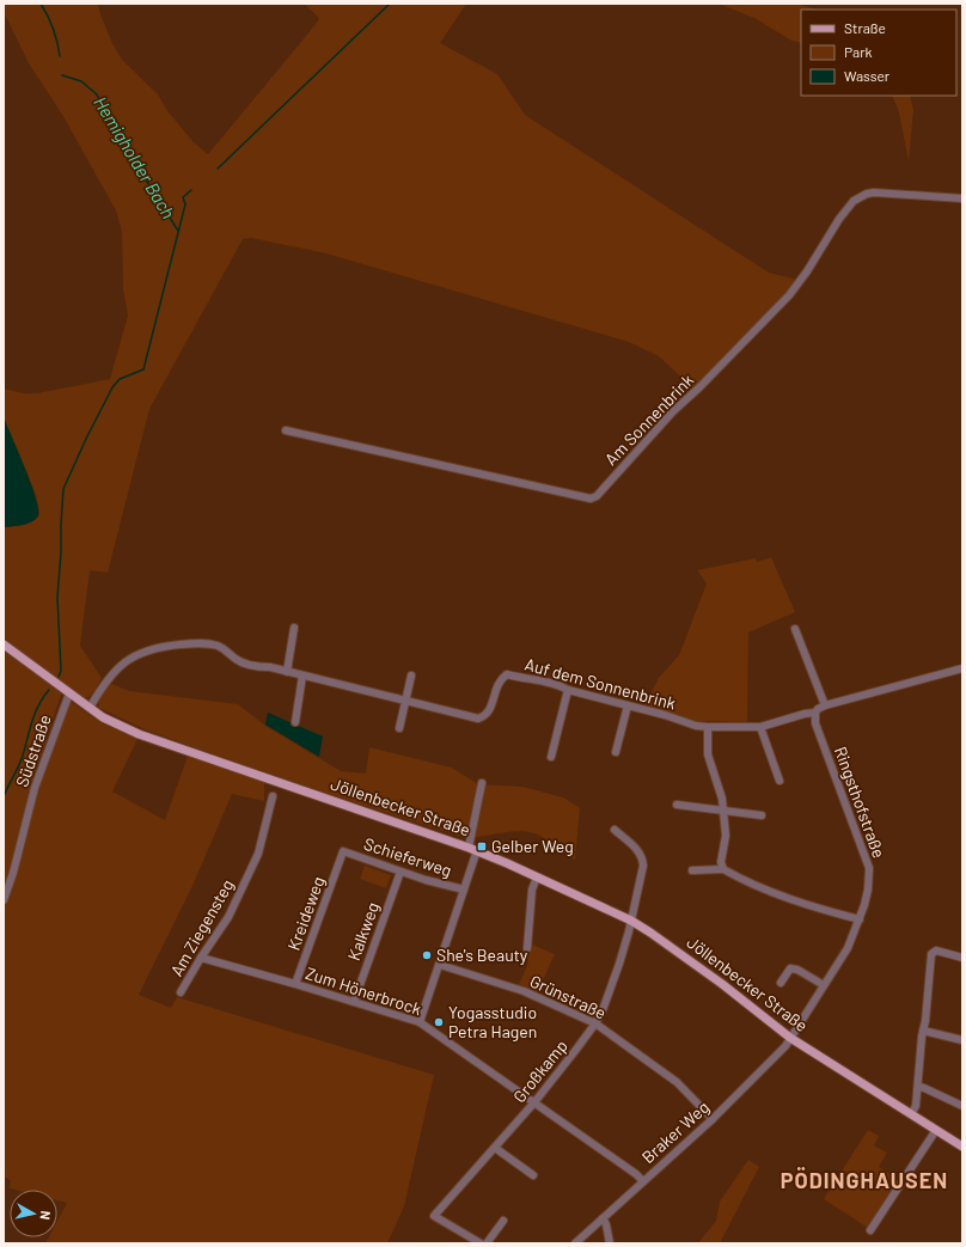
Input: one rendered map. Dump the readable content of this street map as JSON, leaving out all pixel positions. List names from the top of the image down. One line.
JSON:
{"streets":{"main road":["Jöllenbecker Straße"],"street":["Am Sonnenbrink","Auf dem Sonnenbrink","Südstraße","Ringsthofstraße","Schieferweg","Kreideweg","Am Ziegensteg","Kalkweg","Zum Hönerbrock","Grünstraße","Großkamp","Braker Weg"]},"crossings":[["Auf dem Sonnenbrink","Ringsthofstraße"],["Auf dem Sonnenbrink","Jöllenbecker Straße"],["Südstraße","Jöllenbecker Straße"],["Ringsthofstraße","Jöllenbecker Straße"],["Ringsthofstraße","Braker Weg"],["Jöllenbecker Straße","Großkamp"],["Jöllenbecker Straße","Braker Weg"],["Schieferweg","Kreideweg"],["Schieferweg","Kalkweg"],["Kreideweg","Zum Hönerbrock"],["Am Ziegensteg","Zum Hönerbrock"],["Kalkweg","Zum Hönerbrock"],["Zum Hönerbrock","Großkamp"],["Zum Hönerbrock","Braker Weg"],["Grünstraße","Großkamp"],["Grünstraße","Braker Weg"]],"districts":["PÖDINGHAUSEN"],"water":["Hemigholder Bach"],"places":{"transit":["Gelber Weg"],"other":["She's Beauty","Yogasstudio Petra Hagen"]},"legend":["Straße","Park","Wasser"],"north":"right"}
